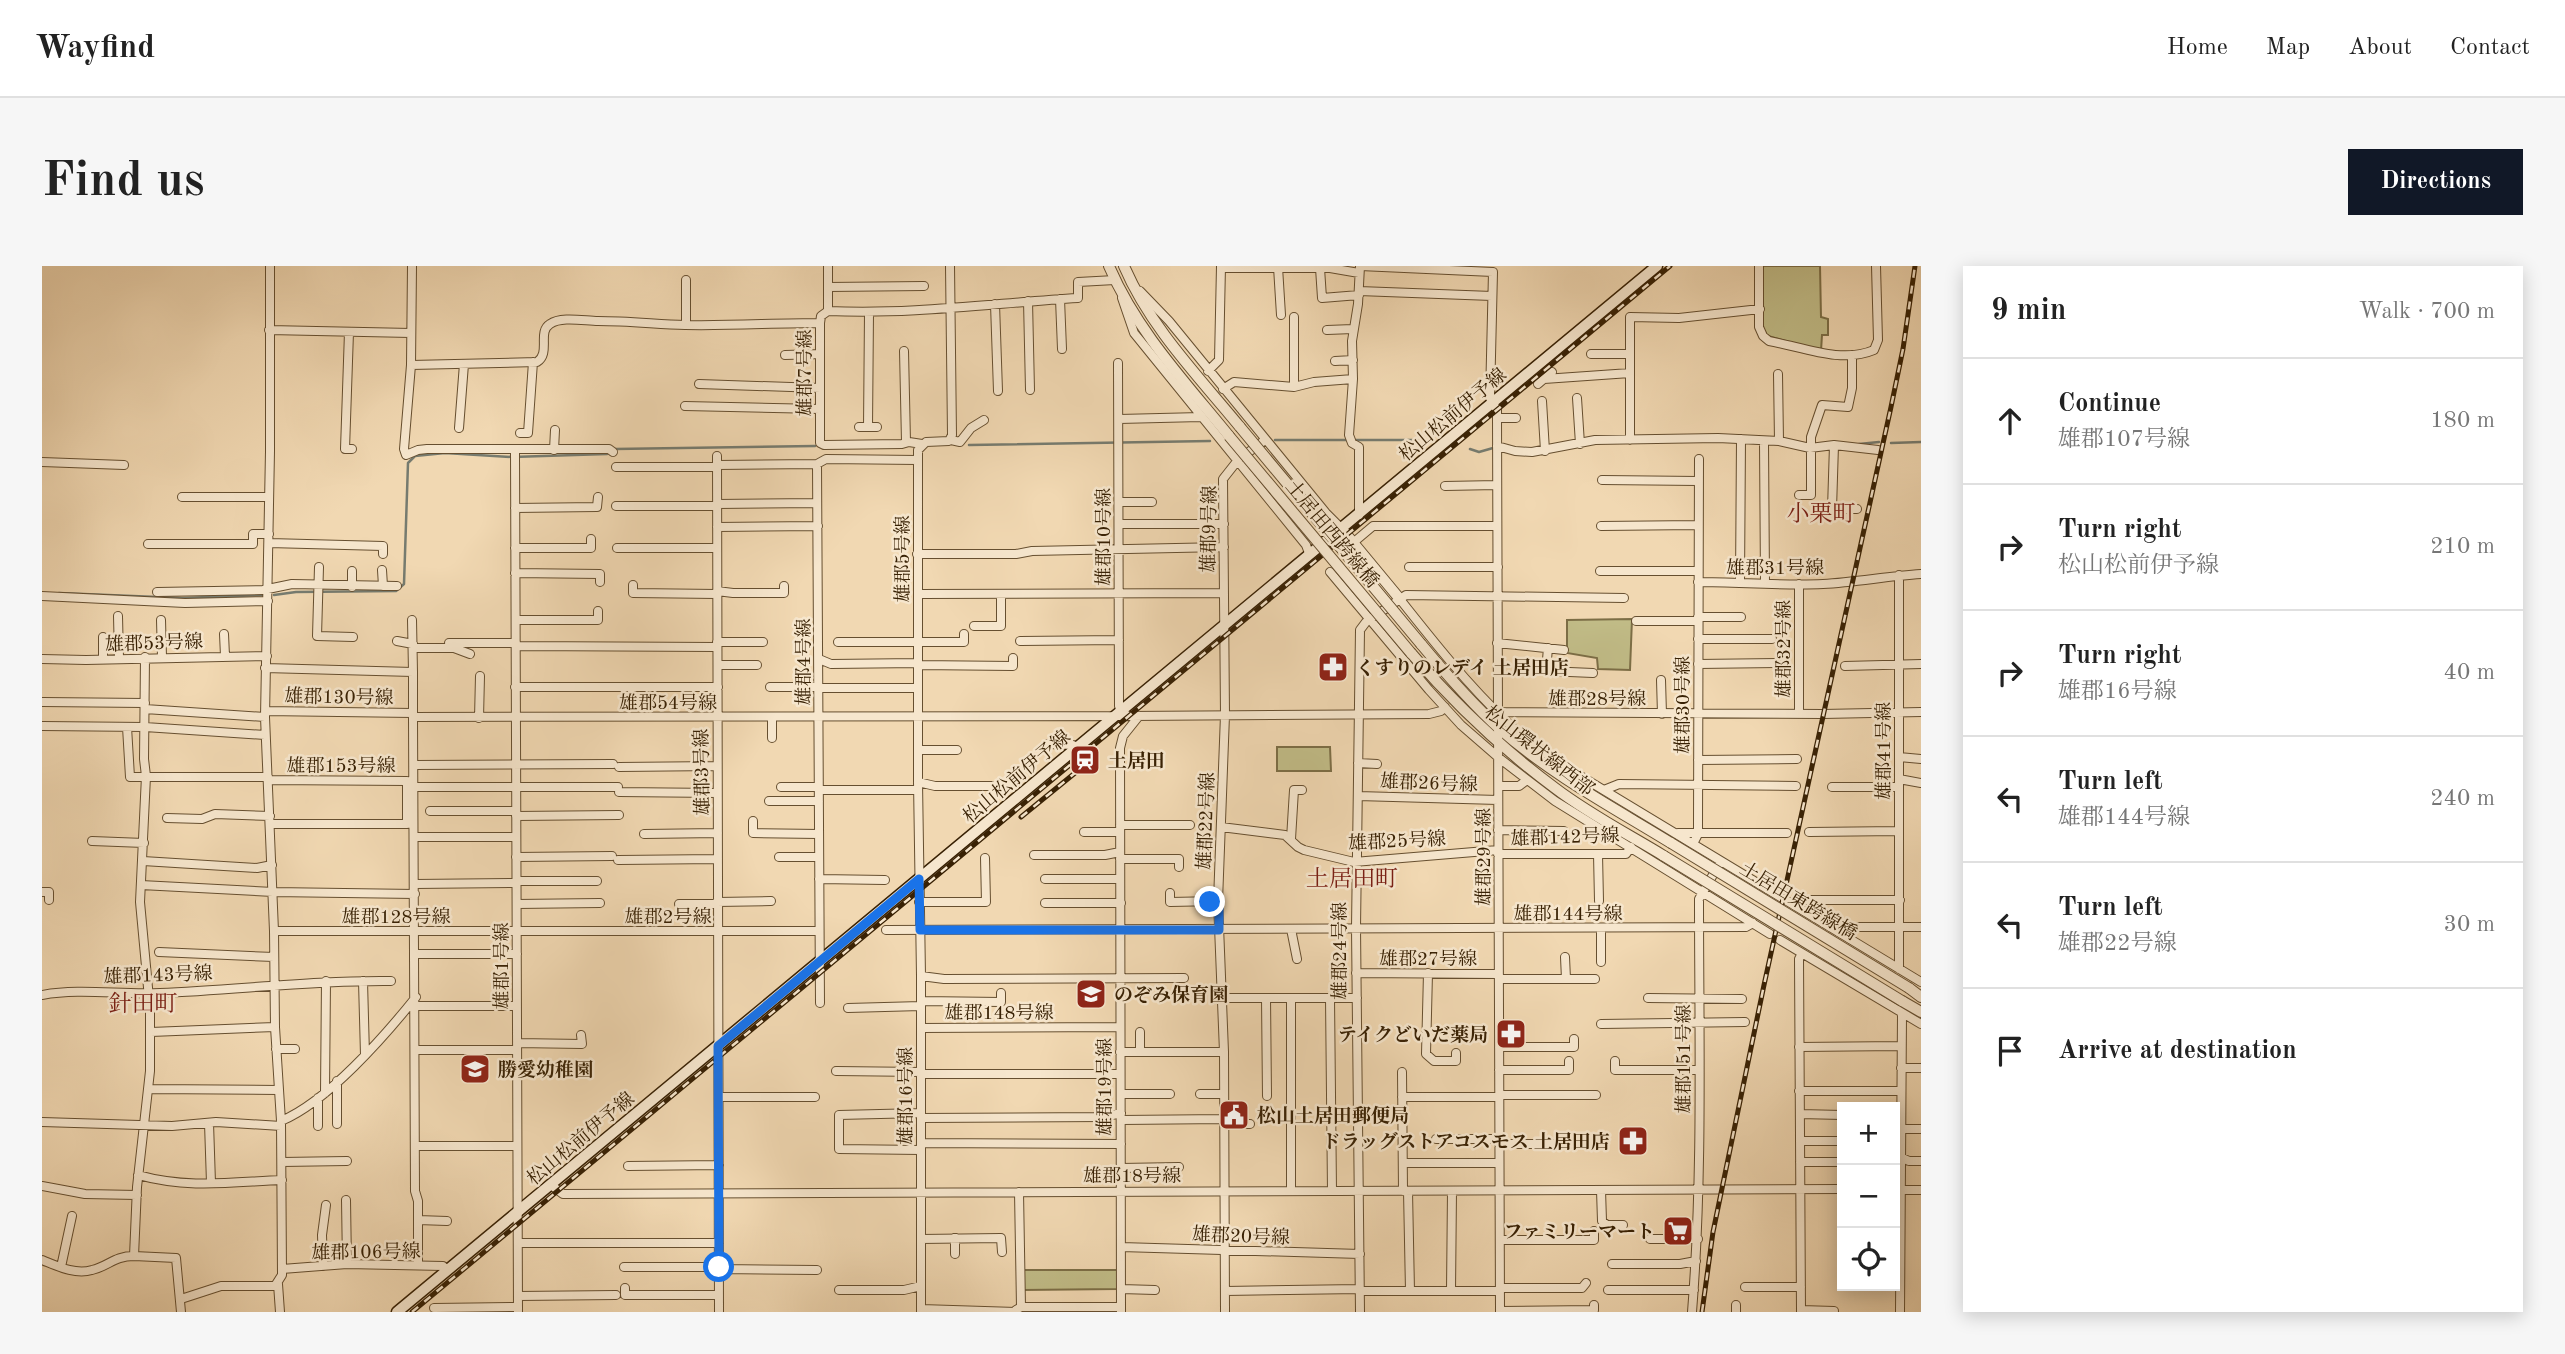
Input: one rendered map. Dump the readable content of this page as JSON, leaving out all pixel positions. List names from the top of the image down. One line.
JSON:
{"streets":{"main road":["松山松前伊予線"],"street":["雄郡7号線","雄郡9号線","土居田西跨線橋","雄郡10号線","雄郡5号線","雄郡31号線","雄郡53号線","雄郡32号線","雄郡4号線","雄郡130号線","雄郡28号線","雄郡54号線","雄郡30号線","松山環状線西部","雄郡41号線","雄郡153号線","雄郡3号線","雄郡26号線","雄郡22号線","雄郡142号線","雄郡25号線","雄郡29号線","土居田東跨線橋","雄郡144号線","雄郡128号線","雄郡2号線","雄郡24号線","雄郡27号線","雄郡1号線","雄郡143号線","雄郡148号線","雄郡151号線","雄郡19号線","雄郡16号線","雄郡18号線","雄郡20号線","雄郡106号線"]},"crossings":[["松山松前伊予線","雄郡9号線"],["松山松前伊予線","雄郡10号線"],["松山松前伊予線","雄郡5号線"],["松山松前伊予線","雄郡4号線"],["松山松前伊予線","雄郡54号線"],["松山松前伊予線","雄郡3号線"],["松山松前伊予線","雄郡22号線"],["松山松前伊予線","雄郡29号線"],["松山松前伊予線","雄郡1号線"],["松山松前伊予線","雄郡19号線"],["松山松前伊予線","雄郡16号線"],["松山松前伊予線","雄郡18号線"],["松山松前伊予線","雄郡106号線"],["雄郡9号線","雄郡22号線"],["土居田西跨線橋","松山環状線西部"],["雄郡10号線","雄郡54号線"],["雄郡10号線","雄郡19号線"],["雄郡5号線","雄郡54号線"],["雄郡5号線","雄郡16号線"],["雄郡31号線","雄郡32号線"],["雄郡31号線","雄郡30号線"],["雄郡31号線","雄郡41号線"],["雄郡32号線","雄郡28号線"],["雄郡4号線","雄郡54号線"],["雄郡4号線","雄郡2号線"],["雄郡130号線","雄郡54号線"],["雄郡28号線","雄郡30号線"],["雄郡28号線","雄郡41号線"],["雄郡28号線","雄郡29号線"],["雄郡54号線","雄郡3号線"],["雄郡54号線","雄郡1号線"],["雄郡54号線","雄郡19号線"],["松山環状線西部","雄郡29号線"],["松山環状線西部","土居田東跨線橋"],["雄郡3号線","雄郡2号線"],["雄郡3号線","雄郡18号線"],["雄郡26号線","雄郡29号線"],["雄郡26号線","雄郡24号線"],["雄郡22号線","雄郡25号線"],["雄郡22号線","雄郡144号線"],["雄郡22号線","雄郡18号線"],["雄郡22号線","雄郡20号線"],["雄郡142号線","雄郡25号線"],["雄郡142号線","雄郡29号線"],["雄郡25号線","雄郡29号線"],["雄郡25号線","雄郡24号線"],["雄郡29号線","雄郡144号線"],["雄郡29号線","雄郡27号線"],["雄郡29号線","雄郡18号線"],["雄郡144号線","雄郡24号線"],["雄郡144号線","雄郡151号線"],["雄郡144号線","雄郡19号線"],["雄郡144号線","雄郡16号線"],["雄郡128号線","雄郡2号線"],["雄郡128号線","雄郡1号線"],["雄郡2号線","雄郡1号線"],["雄郡24号線","雄郡27号線"],["雄郡24号線","雄郡18号線"],["雄郡24号線","雄郡20号線"],["雄郡148号線","雄郡19号線"],["雄郡148号線","雄郡16号線"],["雄郡151号線","雄郡18号線"],["雄郡19号線","雄郡18号線"],["雄郡19号線","雄郡20号線"],["雄郡16号線","雄郡18号線"]],"districts":["小栗町","土居田町","針田町"],"places":{"pharmacy":["くすりのレデイ 土居田店","テイクどいだ薬局","ドラッグストアコスモス 土居田店"],"station":["土居田"],"school or university":["のぞみ保育園","勝愛幼稚園"],"public building":["松山土居田郵便局"],"supermarket":["ファミリーマート"]},"page":{"header":"Wayfind","nav":["Home","Map","About","Contact"],"buttons":"Directions","title":"Find us","heading":["9 min","Walk · 700 m"],"list":[["Continue","雄郡107号線","180 m"],["Turn right","松山松前伊予線","210 m"],["Turn right","雄郡16号線","40 m"],["Turn left","雄郡144号線","240 m"],["Turn left","雄郡22号線","30 m"],"Arrive at destination"],"map_buttons":["+","−"]}}
